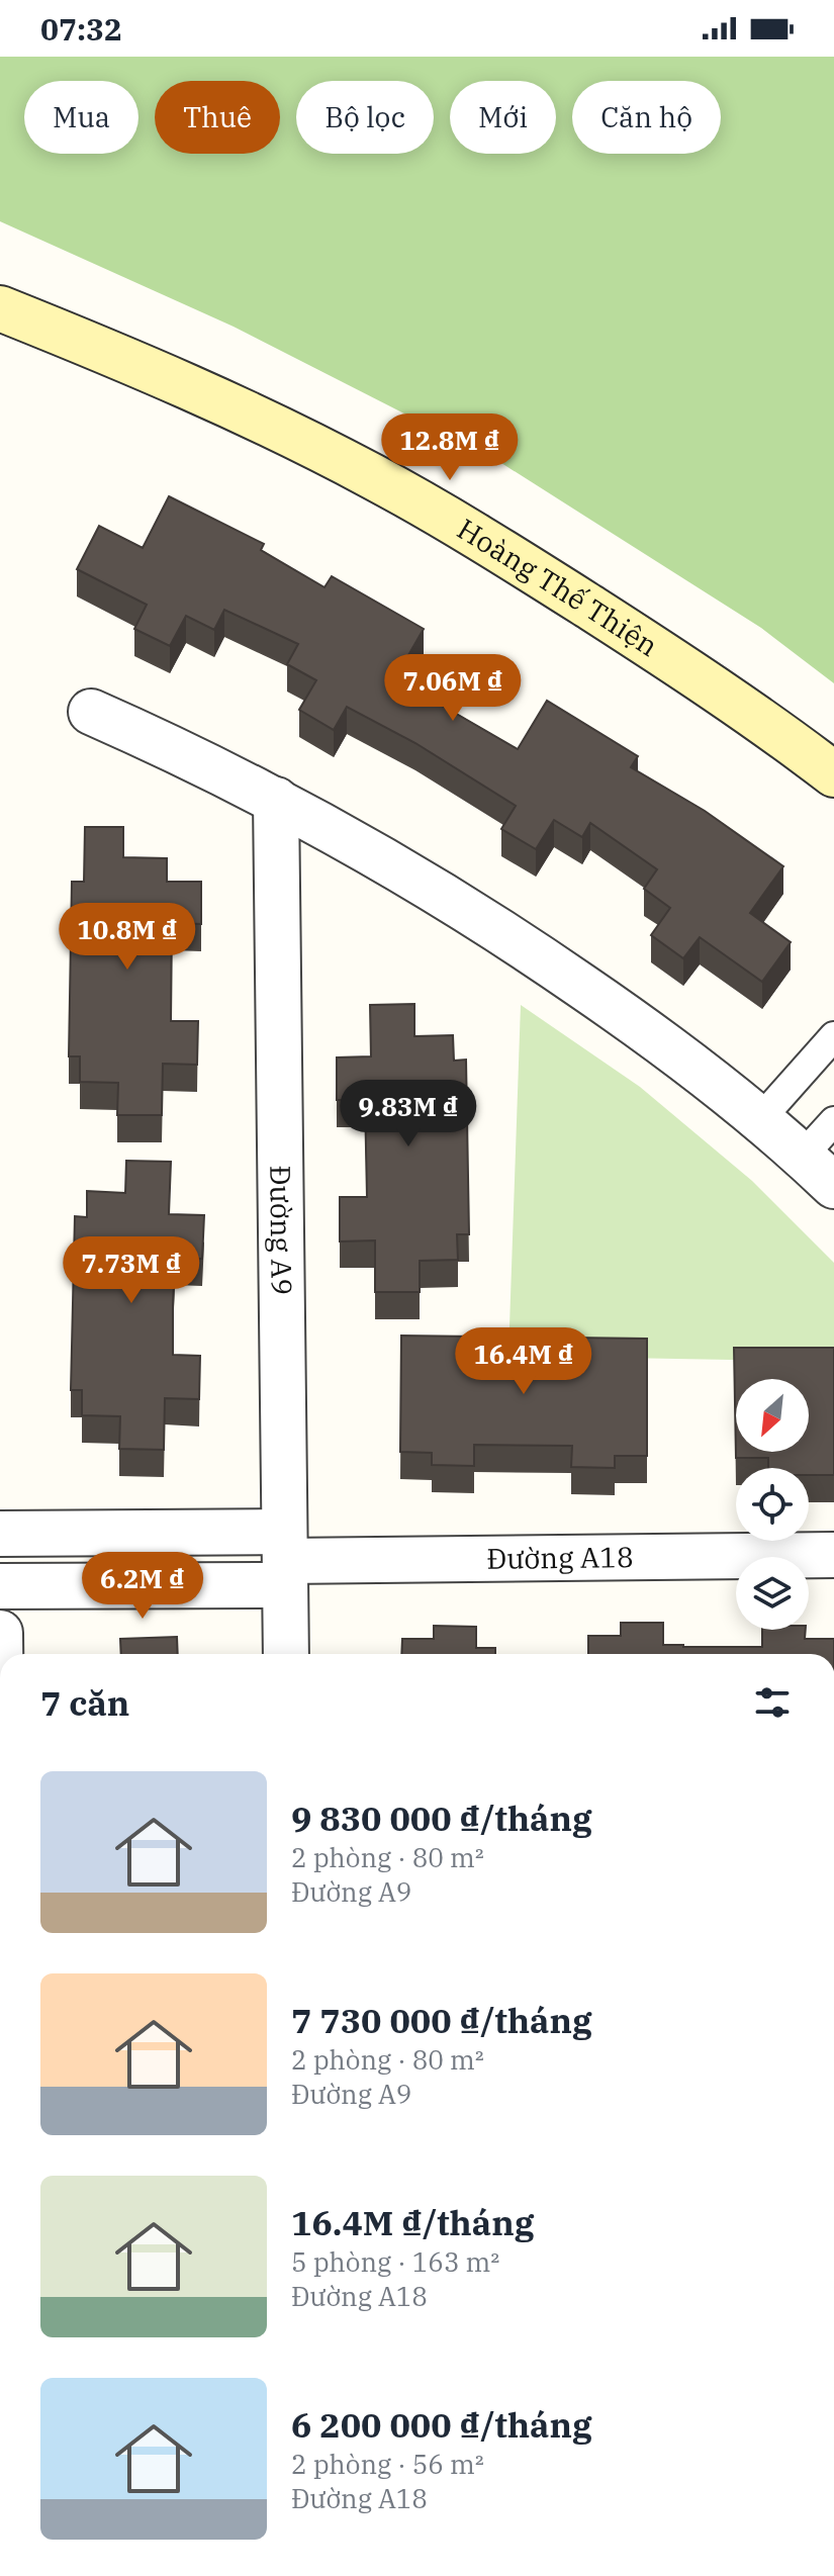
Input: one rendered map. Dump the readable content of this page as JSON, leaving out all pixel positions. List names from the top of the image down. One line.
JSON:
{"streets":{"street":["Hoàng Thế Thiện","Đường A9","Đường A18"]},"crossings":[["Đường A9","Đường A18"]],"north":"bottom left","page":{"status":"07:32","chip":["Mua","Thuê","Bộ lọc","Mới","Căn hộ"],"price":["12.8M ₫","7.06M ₫","10.8M ₫","9.83M ₫","7.73M ₫","16.4M ₫","6.2M ₫"],"heading":"7 căn","list":[{"name":"9 830 000 ₫/tháng","note":"2 phòng · 80 m² · Đường A9"},{"name":"7 730 000 ₫/tháng","note":"2 phòng · 80 m² · Đường A9"},{"name":"16.4M ₫/tháng","note":"5 phòng · 163 m² · Đường A18"},{"name":"6 200 000 ₫/tháng","note":"2 phòng · 56 m² · Đường A18"}]}}
